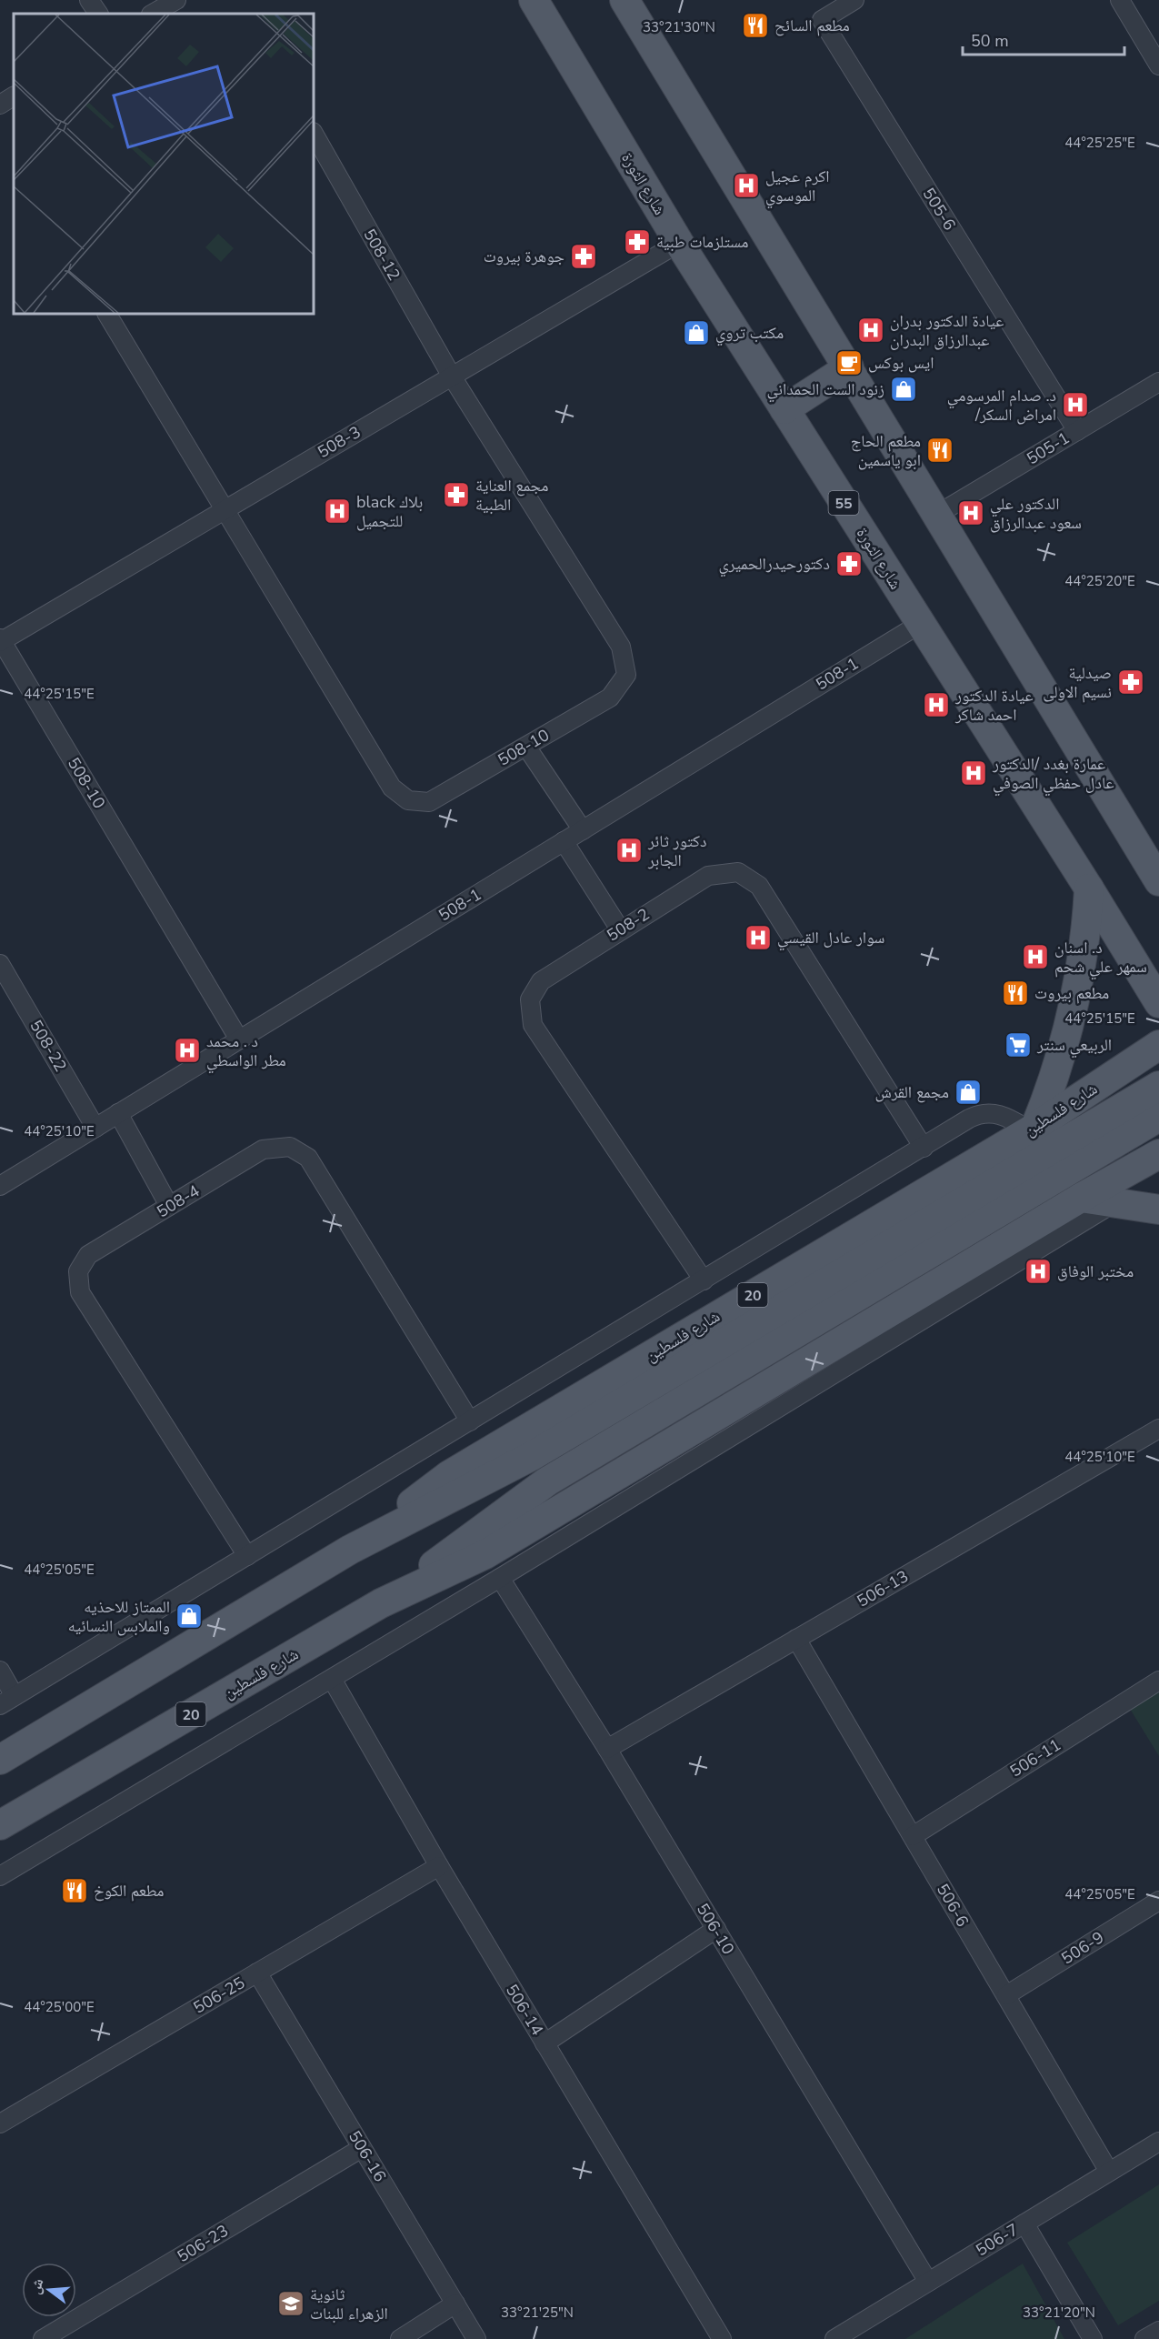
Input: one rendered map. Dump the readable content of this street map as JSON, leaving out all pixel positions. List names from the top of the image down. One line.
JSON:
{"streets":{"main road":["شارع الثورة","55","شارع فلسطين","20"],"street":["505-6","508-12","508-3","505-1","508-1","508-10","508-2","508-22","508-4","506-13","506-11","506-6","506-10","506-9","506-25","506-14","506-16","506-7","506-23"]},"crossings":[["شارع الثورة","508-3"],["شارع الثورة","508-1"],["505-6","505-1"],["508-12","508-3"],["508-12","508-10"],["508-3","508-10"],["508-1","508-10"],["508-1","508-22"],["506-13","506-6"],["506-13","506-10"],["506-11","506-6"],["506-6","506-9"],["506-6","506-7"],["506-10","506-7"],["506-25","506-14"],["506-25","506-16"],["506-16","506-23"]],"places":{"restaurant":["مطعم السائح","مطعم الحاج ابو ياسمين","مطعم بيروت","مطعم الكوخ"],"hospital":["اكرم عجيل الموسوي","عيادة الدكتور بدران عبدالرزاق البدران","د. صدام المرسومي /امراض السكر","black بلاك للتجميل","الدكتور علي سعود عبدالرزاق","عيادة الدكتور احمد شاكر","عمارة بغدد /الدكتور عادل حفظي الصوفي","دكتور ثائر الجابر","سوار عادل القيسي","د. اسنان سمهر علي شحم","د . محمد مطر الواسطي","مختبر الوفاق"],"pharmacy":["مستلزمات طبية","جوهرة بيروت","مجمع العناية الطبية","دكتورحيدرالحميري","صيدلية نسيم الاولى"],"shop":["مكتب تروي","زنود الست الحمداني","مجمع القرش","الممتاز للاحذيه والملابس النسائيه"],"cafe":["ايس بوكس"],"supermarket":["الربيعي سنتر"],"school or university":["ثانوية الزهراء للبنات"]},"scale_bar":"50 m","north":"left","coordinates":["33°21'30\"N","44°25'25\"E","44°25'20\"E","44°25'15\"E","44°25'10\"E","44°25'05\"E","44°25'00\"E","33°21'25\"N","33°21'20\"N"]}
